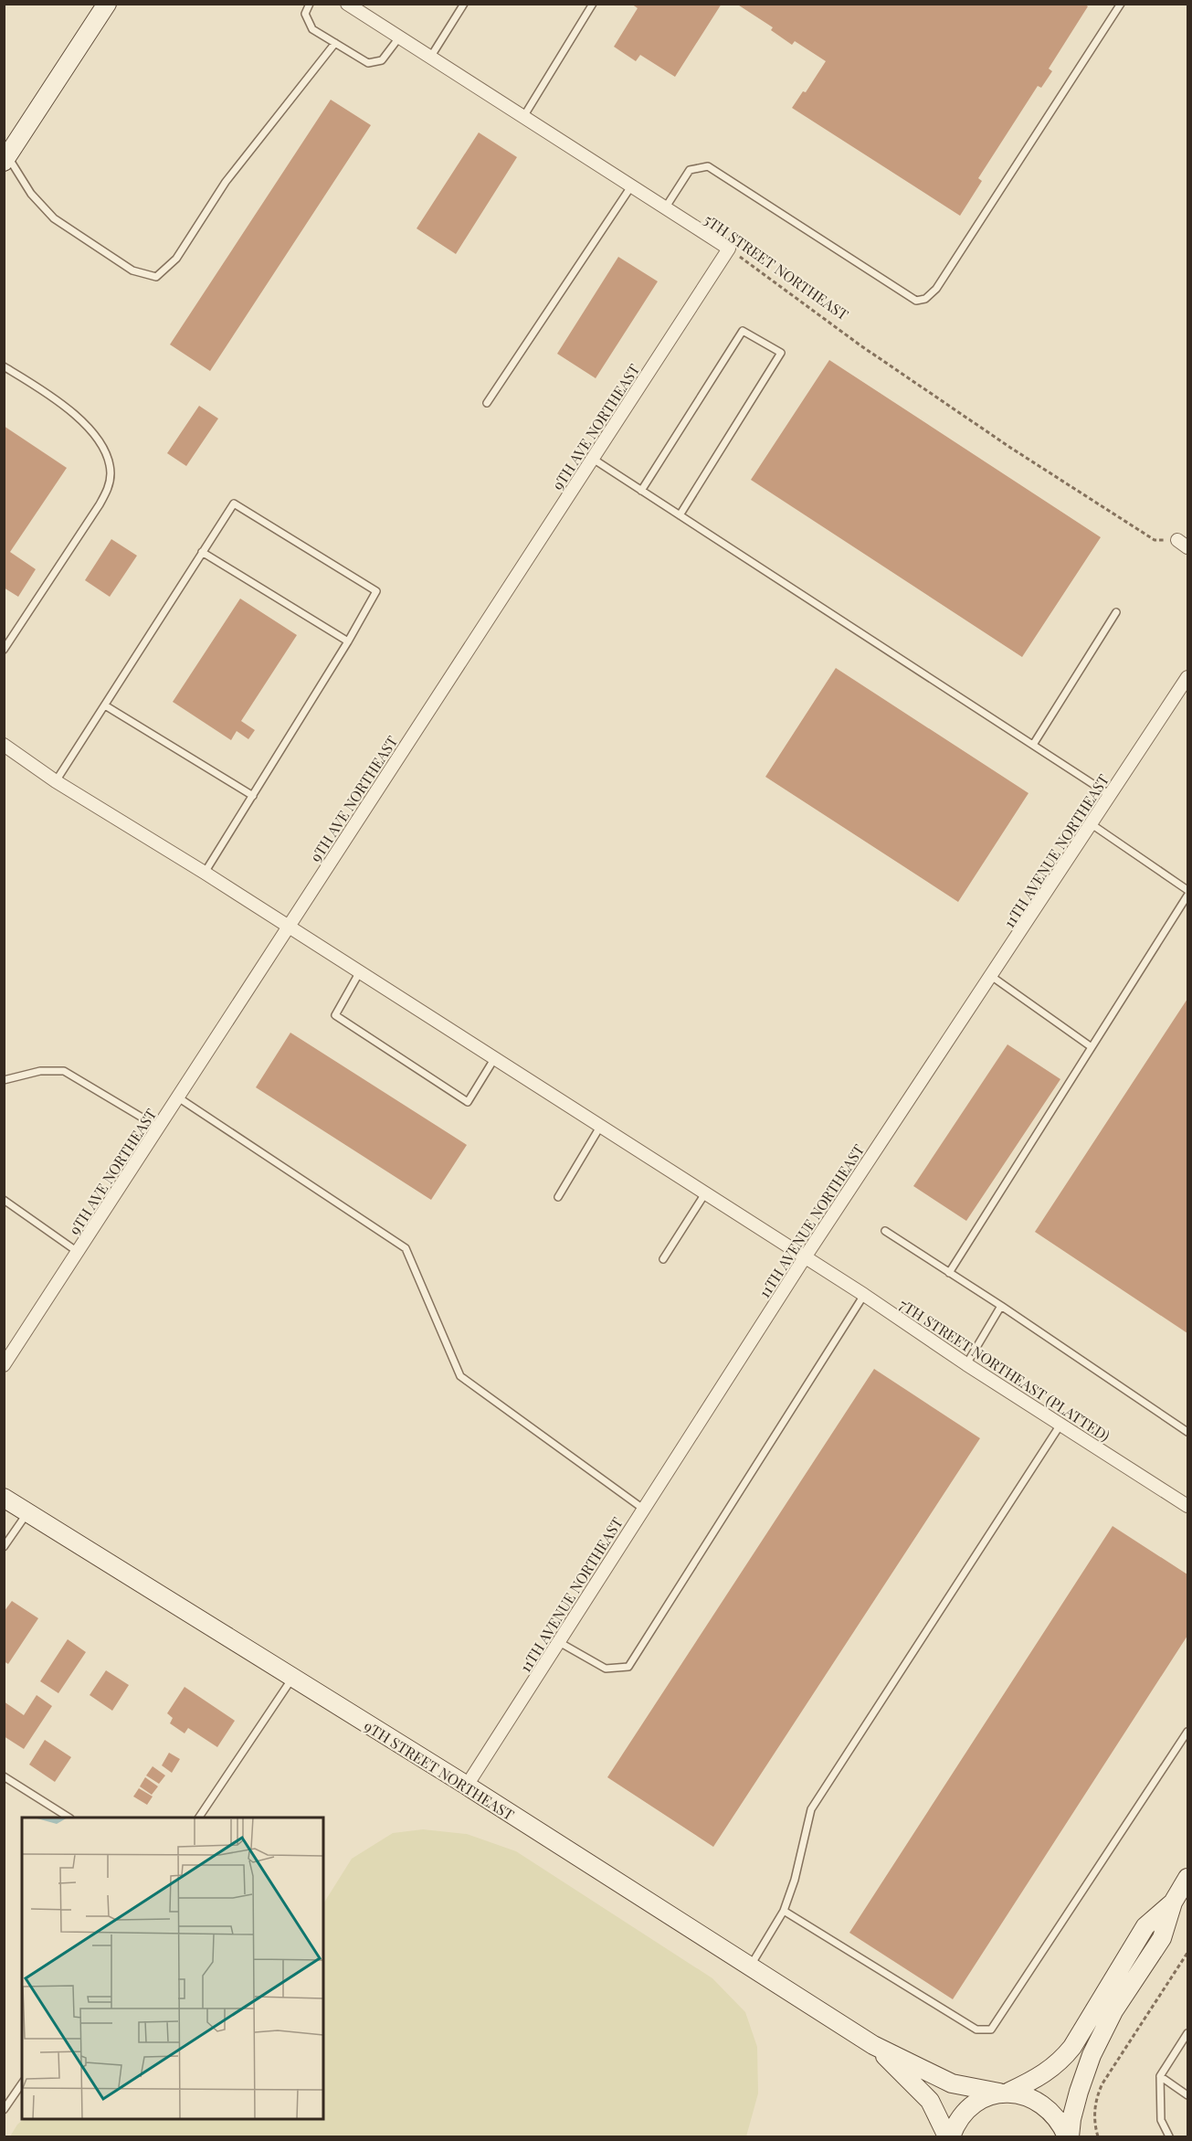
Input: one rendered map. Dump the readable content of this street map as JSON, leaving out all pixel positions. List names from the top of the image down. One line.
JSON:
{"streets":{"street":["5TH STREET NORTHEAST","9TH AVE NORTHEAST","11TH AVENUE NORTHEAST","7TH STREET NORTHEAST (PLATTED)","9TH STREET NORTHEAST"]},"crossings":[["5TH STREET NORTHEAST","9TH AVE NORTHEAST"],["9TH AVE NORTHEAST","7TH STREET NORTHEAST (PLATTED)"],["11TH AVENUE NORTHEAST","7TH STREET NORTHEAST (PLATTED)"],["11TH AVENUE NORTHEAST","9TH STREET NORTHEAST"]]}
